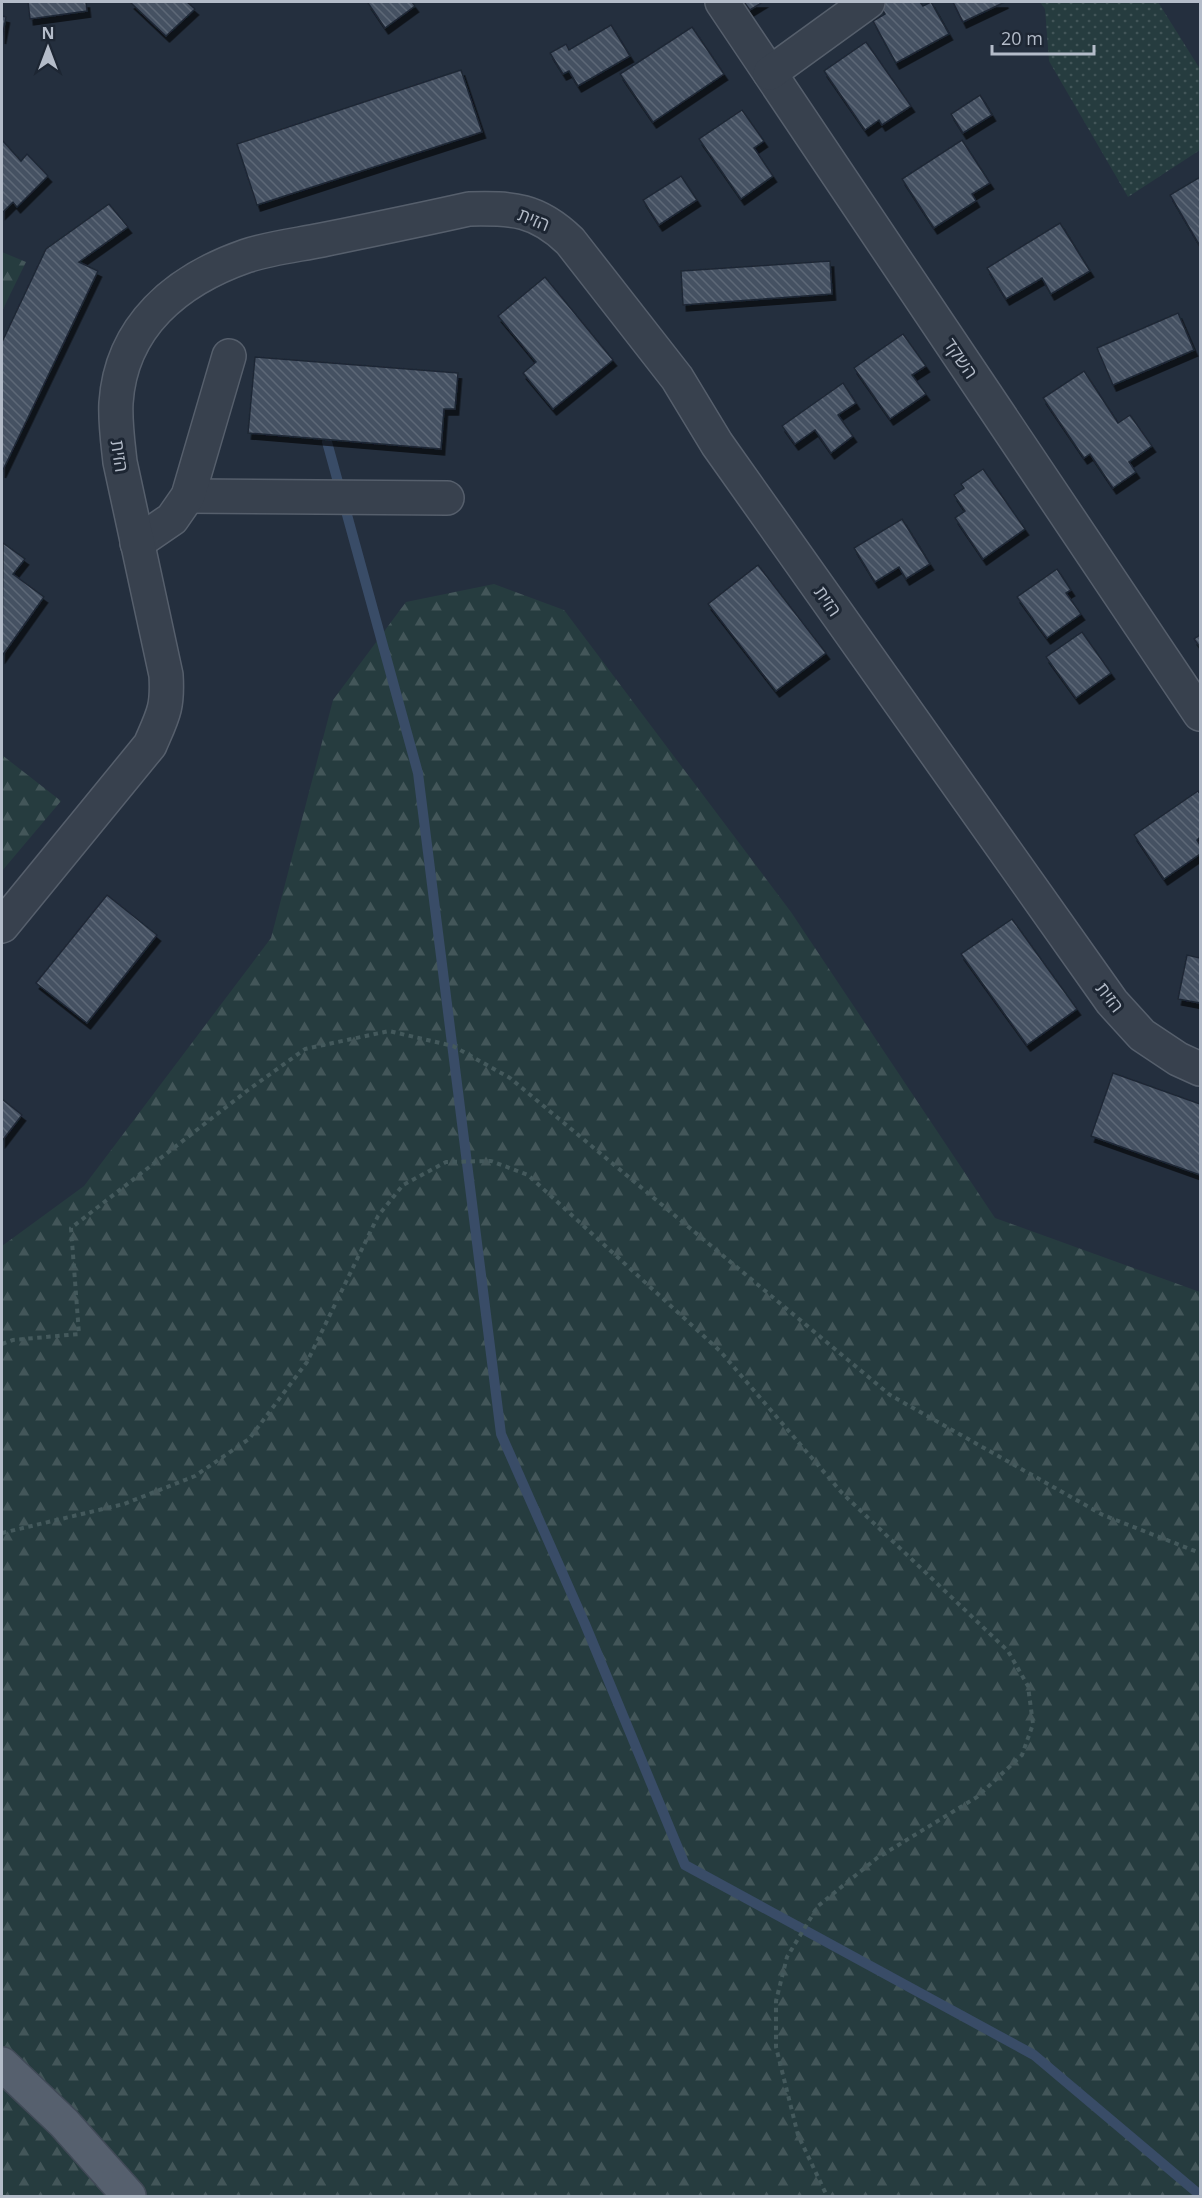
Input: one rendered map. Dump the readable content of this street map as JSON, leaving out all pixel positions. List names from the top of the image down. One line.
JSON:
{"streets":{"street":["הזית","השקד"]},"scale_bar":"20 m","north":"top"}
